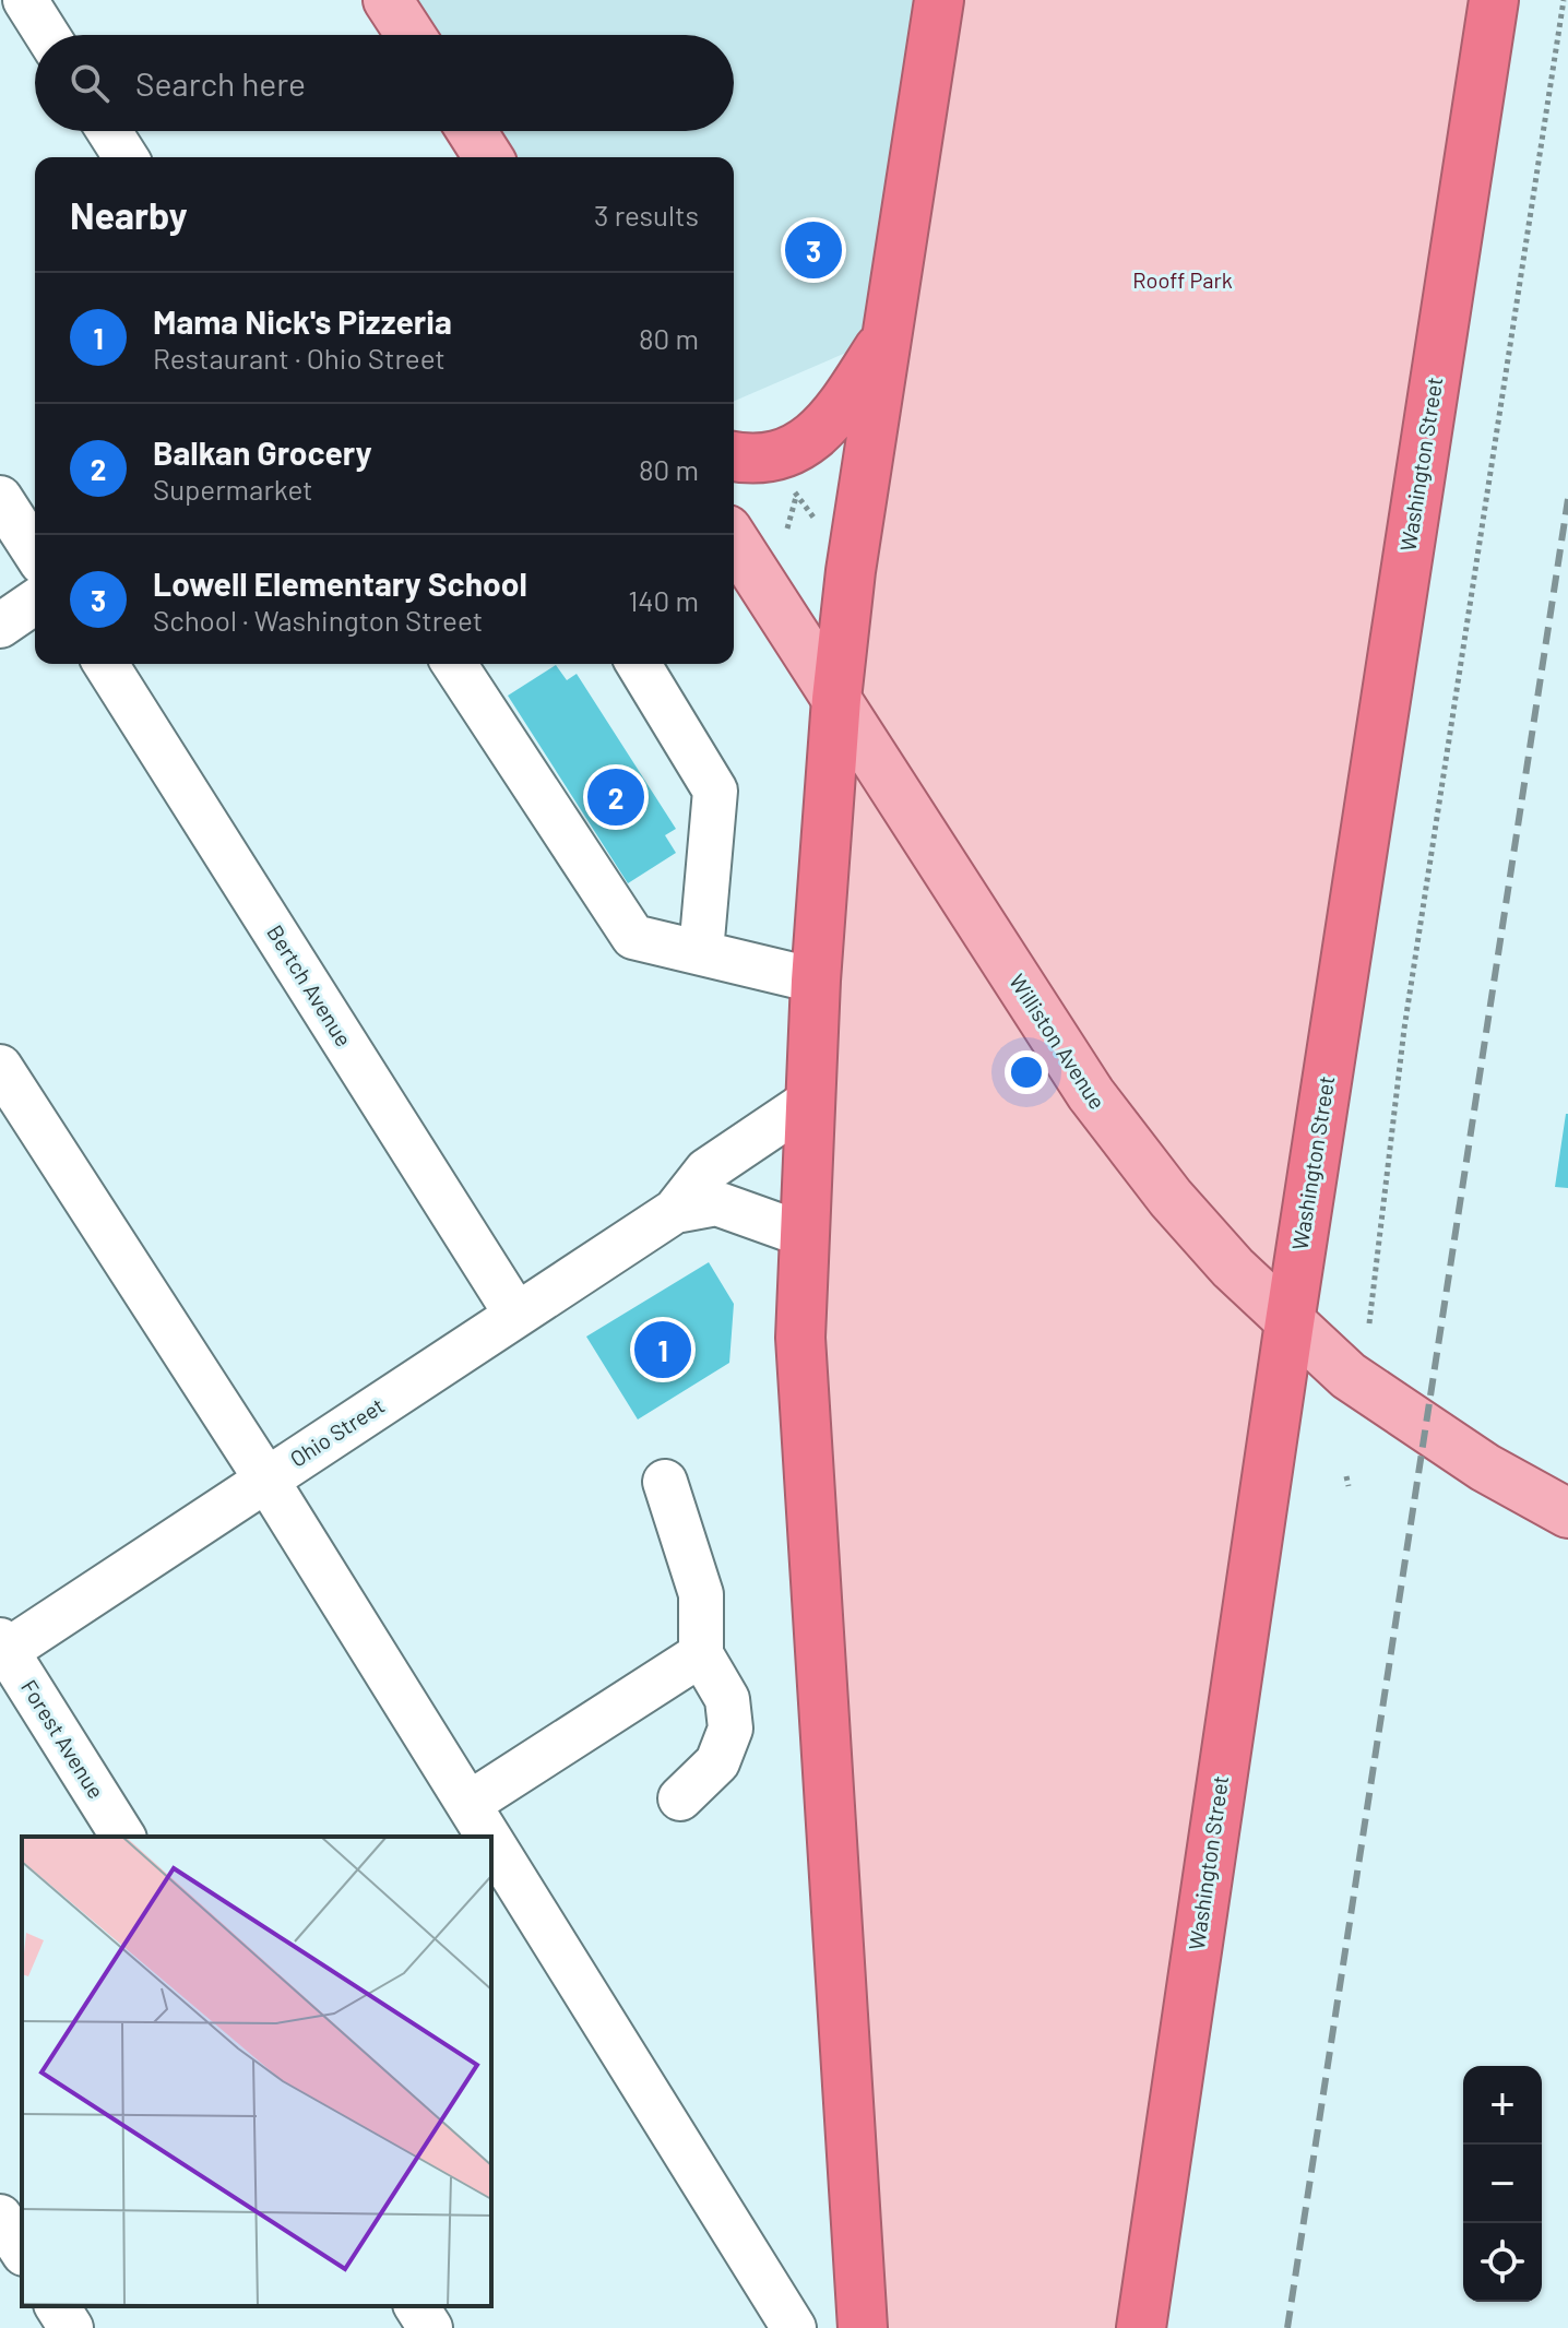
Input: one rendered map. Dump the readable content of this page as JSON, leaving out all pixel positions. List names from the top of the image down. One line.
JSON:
{"streets":{"highway":["Washington Street"],"main road":["Williston Avenue"],"street":["Bertch Avenue","Ohio Street","Forest Avenue"]},"crossings":[["Washington Street","Williston Avenue"],["Bertch Avenue","Ohio Street"],["Ohio Street","Forest Avenue"]],"parks":["Rooff Park"],"page":{"search":"Search here","heading":["Nearby","3 results"],"pins":["3","2","1"],"list":[{"mark":"1","name":"Mama Nick's Pizzeria","note":"Restaurant · Ohio Street","value":"80 m"},{"mark":"2","name":"Balkan Grocery","note":"Supermarket","value":"80 m"},{"mark":"3","name":"Lowell Elementary School","note":"School · Washington Street","value":"140 m"}],"map_buttons":["+","−"]}}
